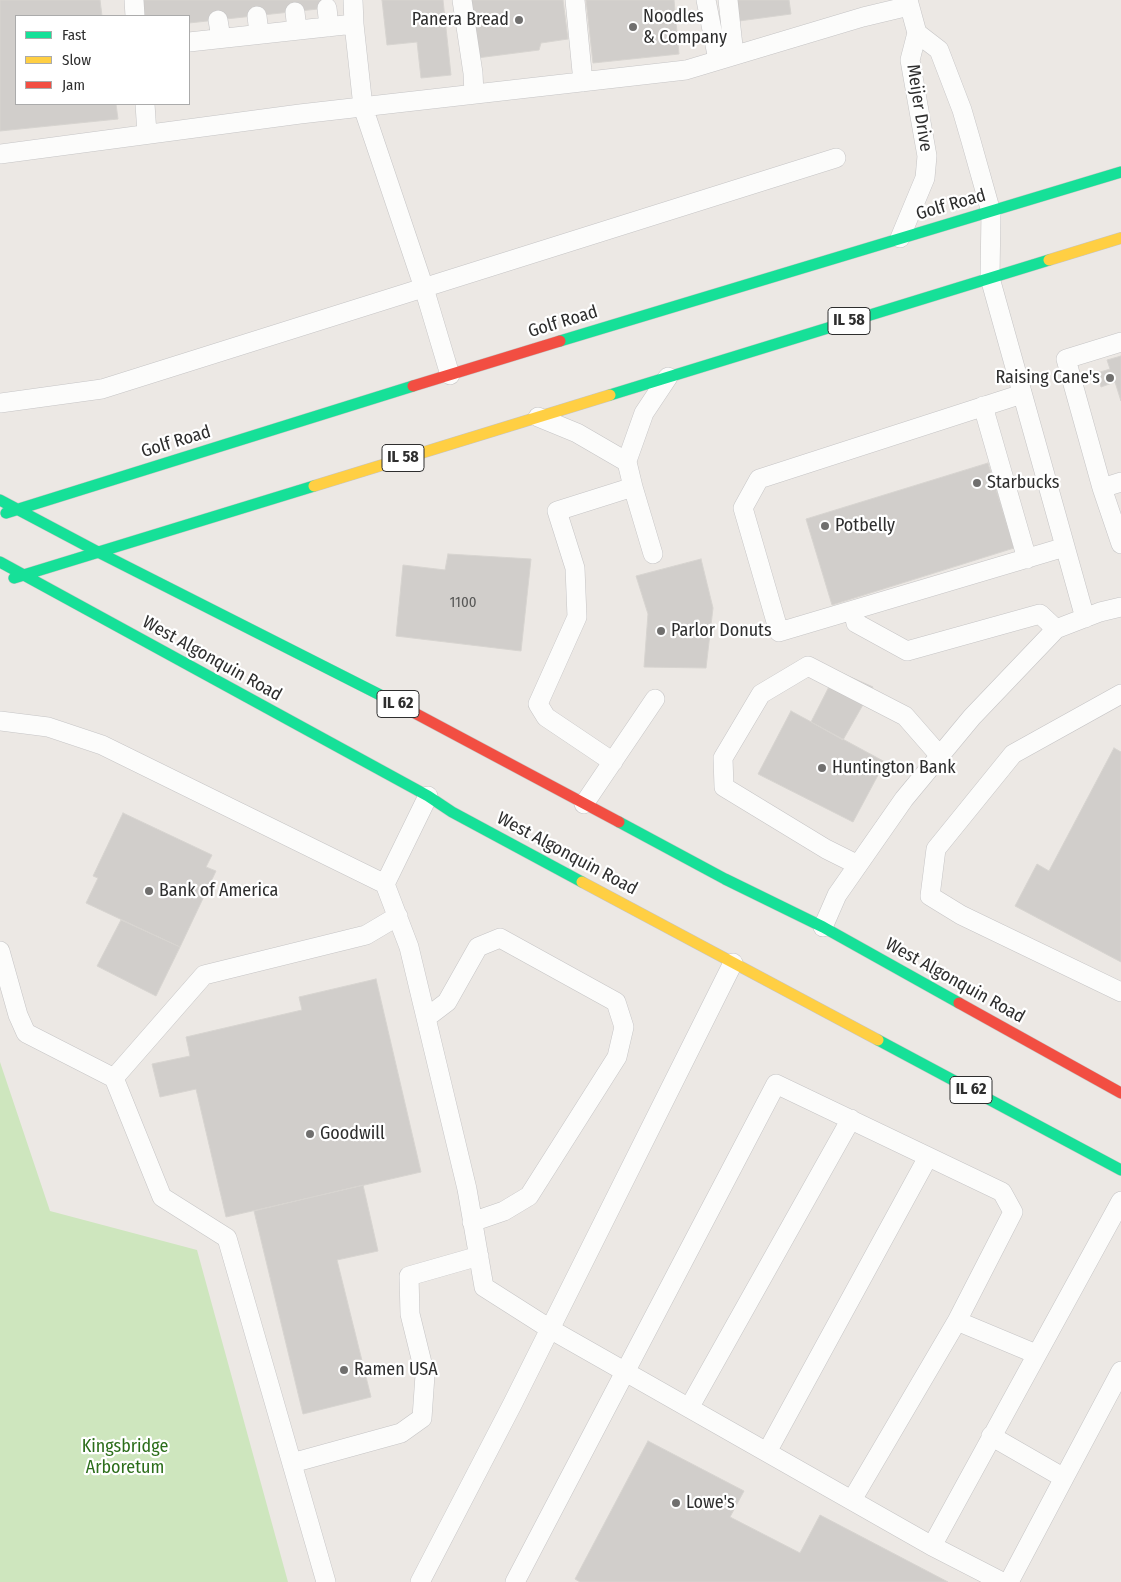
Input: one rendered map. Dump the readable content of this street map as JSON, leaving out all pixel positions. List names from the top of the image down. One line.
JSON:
{"streets":{"main road":["Golf Road","IL 58","West Algonquin Road","IL 62"],"lane":["Meijer Drive"]},"crossings":[["Meijer Drive","Golf Road"],["Meijer Drive","IL 58"],["Golf Road","West Algonquin Road"],["IL 58","West Algonquin Road"]],"parks":["Kingsbridge Arboretum"],"places":["Panera Bread","Noodles & Company","Raising Cane's","Starbucks","Potbelly","Parlor Donuts","Huntington Bank","Bank of America","Goodwill","Ramen USA","Lowe's"],"house_numbers":["1100"],"legend":["Fast","Slow","Jam"]}
